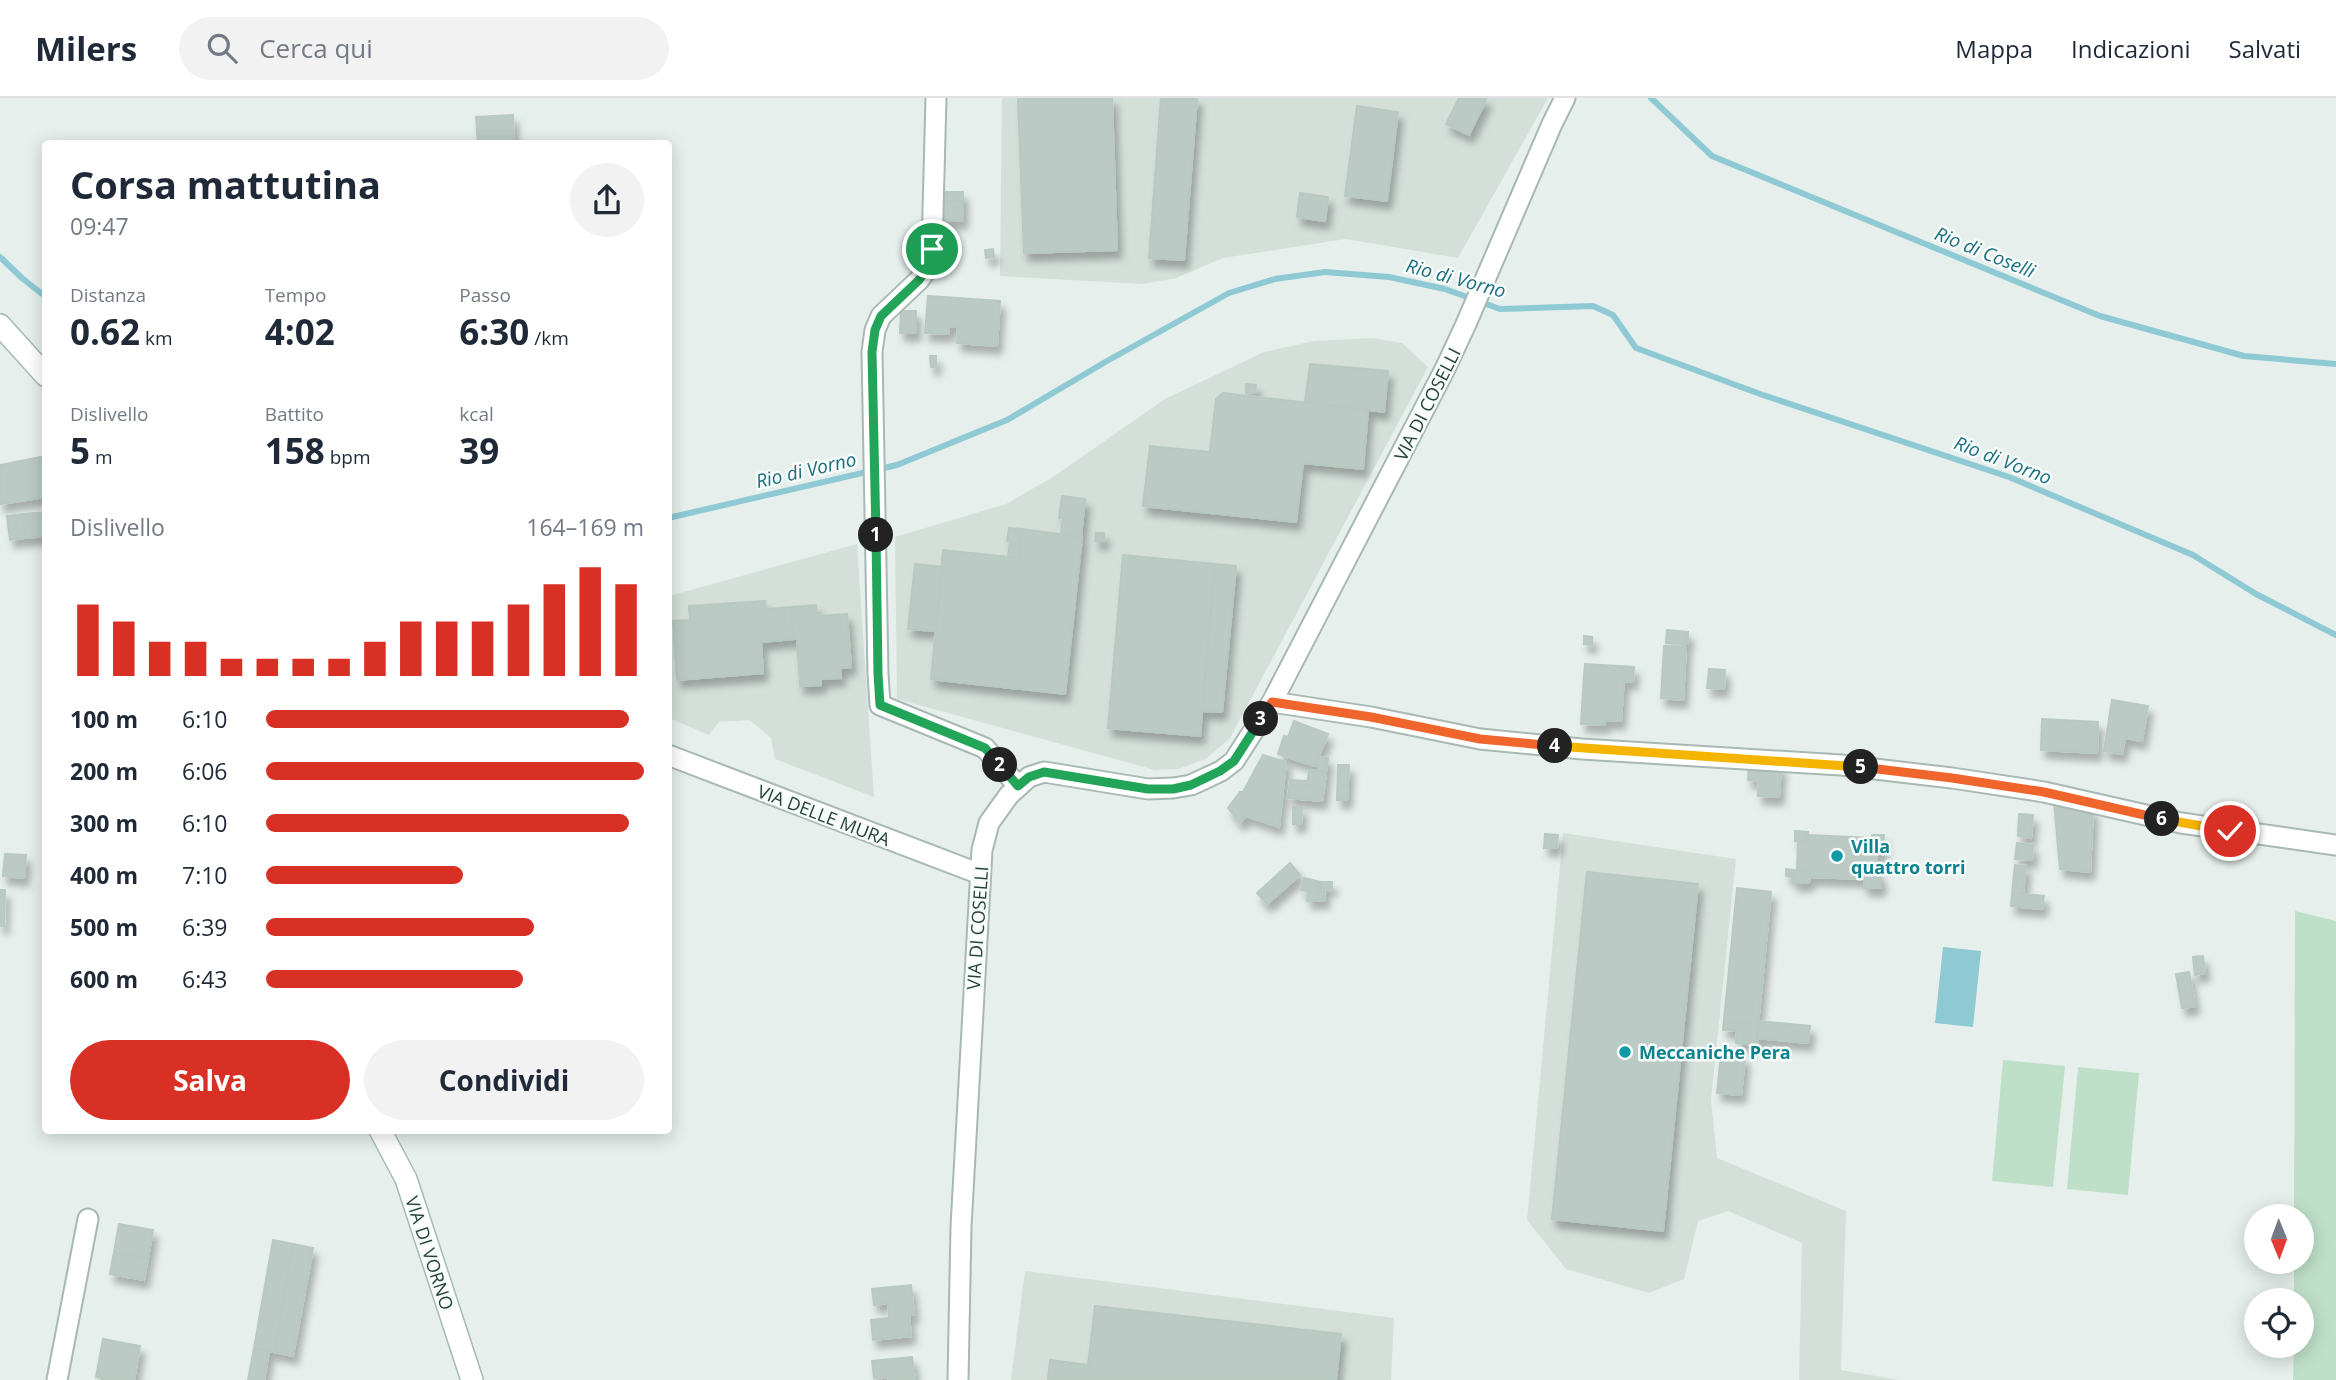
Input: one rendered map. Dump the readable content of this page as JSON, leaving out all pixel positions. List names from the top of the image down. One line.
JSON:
{"streets":{"street":["VIA DI COSELLI","VIA DELLE MURA","VIA DI VORNO"]},"crossings":[["VIA DI COSELLI","VIA DELLE MURA"]],"water":["Rio di Coselli","Rio di Vorno"],"places":["Villa quattro torri","Meccaniche Pera"],"north":"bottom","page":{"header":"Milers","search":"Cerca qui","nav":["Mappa","Indicazioni","Salvati"],"heading":["Corsa mattutina","09:47"],"stats":[["Distanza","0.62 km"],["Tempo","4:02"],["Passo","6:30 /km"],["Dislivello","5 m"],["Battito","158 bpm"],["kcal","39"]],"chart":["Dislivello","164–169 m"],"pins":["1","3","4","2","5","6"],"list":[{"name":"100 m","note":"6:10"},{"name":"200 m","note":"6:06"},{"name":"300 m","note":"6:10"},{"name":"400 m","note":"7:10"},{"name":"500 m","note":"6:39"},{"name":"600 m","note":"6:43"}],"buttons":["Salva","Condividi"]}}
